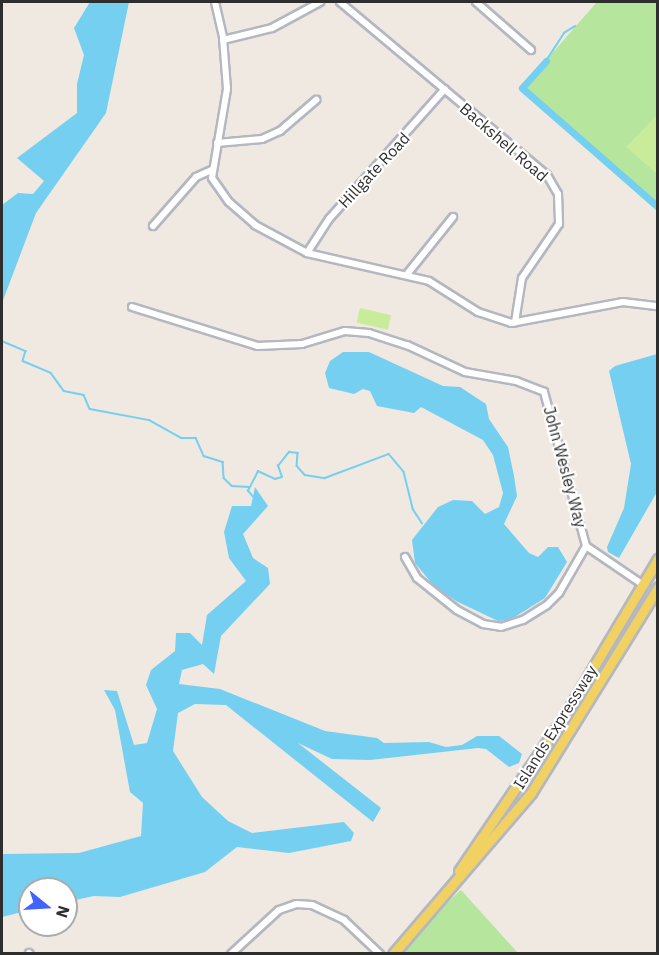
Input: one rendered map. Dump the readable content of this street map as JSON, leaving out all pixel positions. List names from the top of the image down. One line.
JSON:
{"streets":{"main road":["Islands Expressway"],"street":["Backshell Road","Hillgate Road","John Wesley Way"]},"crossings":[["Backshell Road","Hillgate Road"],["John Wesley Way","Islands Expressway"]],"north":"right"}
